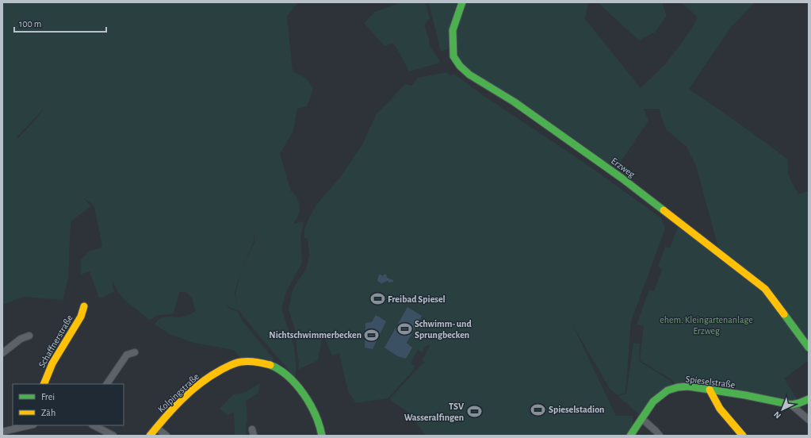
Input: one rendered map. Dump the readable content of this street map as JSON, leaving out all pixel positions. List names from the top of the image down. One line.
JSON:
{"streets":{"street":["Erzweg","Schaffnerstraße","Spieselstraße","Kolpingstraße"]},"parks":["ehem. Kleingartenanlage Erzweg"],"places":{"sports":["Freibad Spiesel","Schwimm- und Sprungbecken","Nichtschwimmerbecken","Spieselstadion","TSV Wasseralfingen"]},"legend":["Frei","Zäh"],"scale_bar":"100 m","north":"bottom left"}
